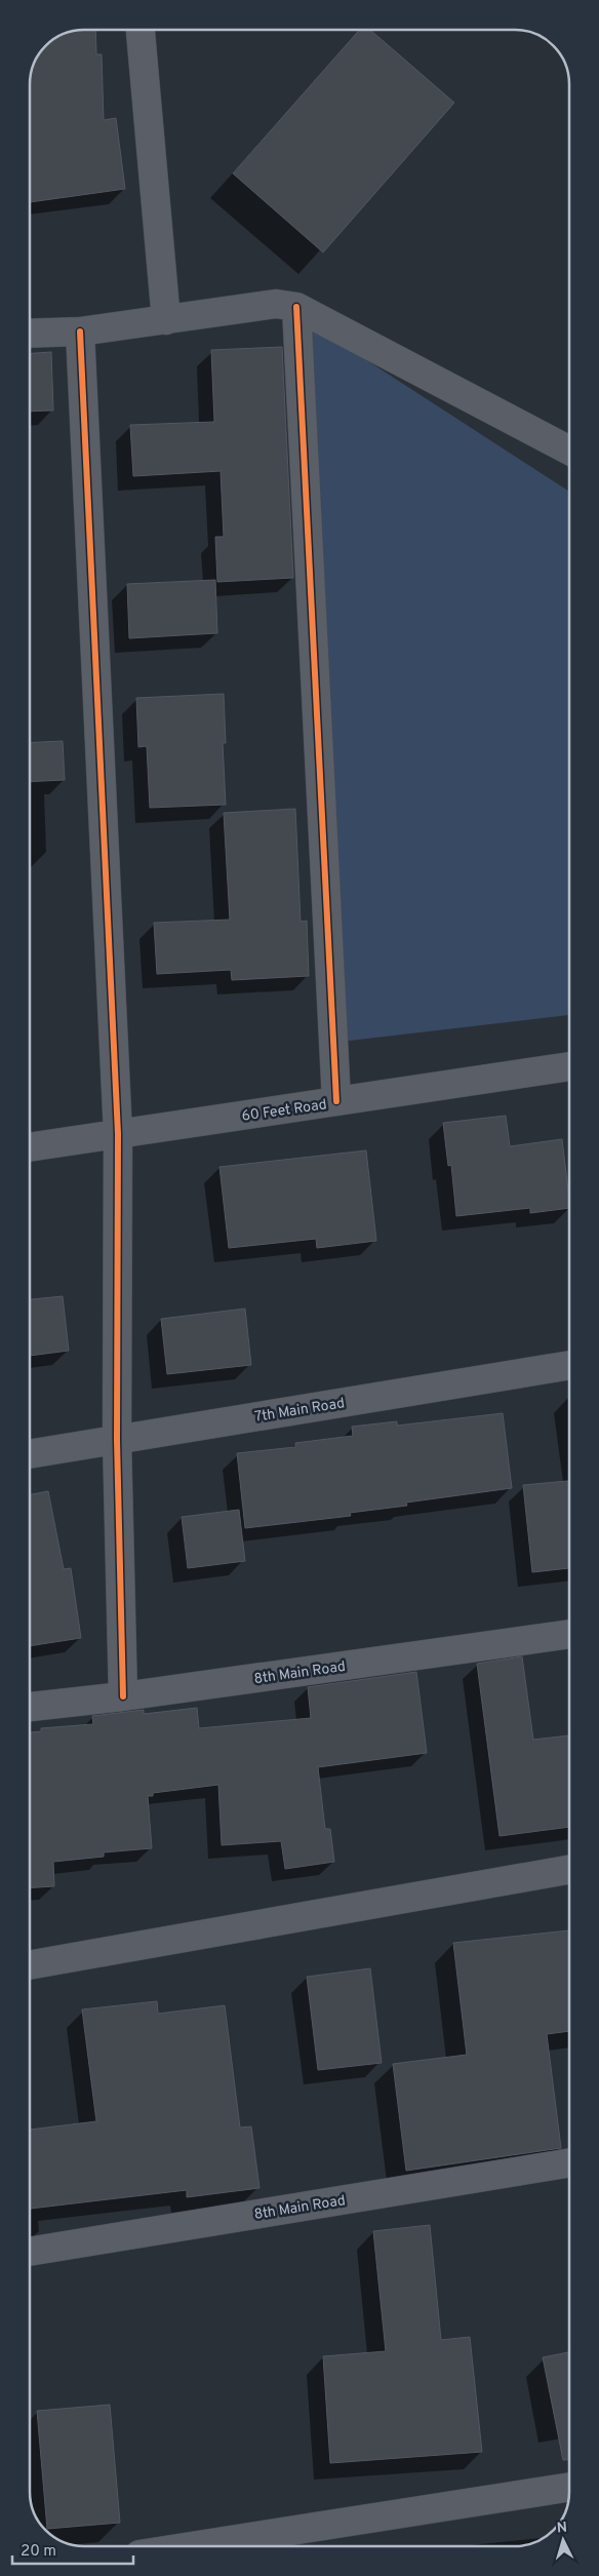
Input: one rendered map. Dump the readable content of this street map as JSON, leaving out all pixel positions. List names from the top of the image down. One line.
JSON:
{"streets":{"street":["60 Feet Road","7th Main Road","8th Main Road"]},"scale_bar":"20 m","north":"top"}
